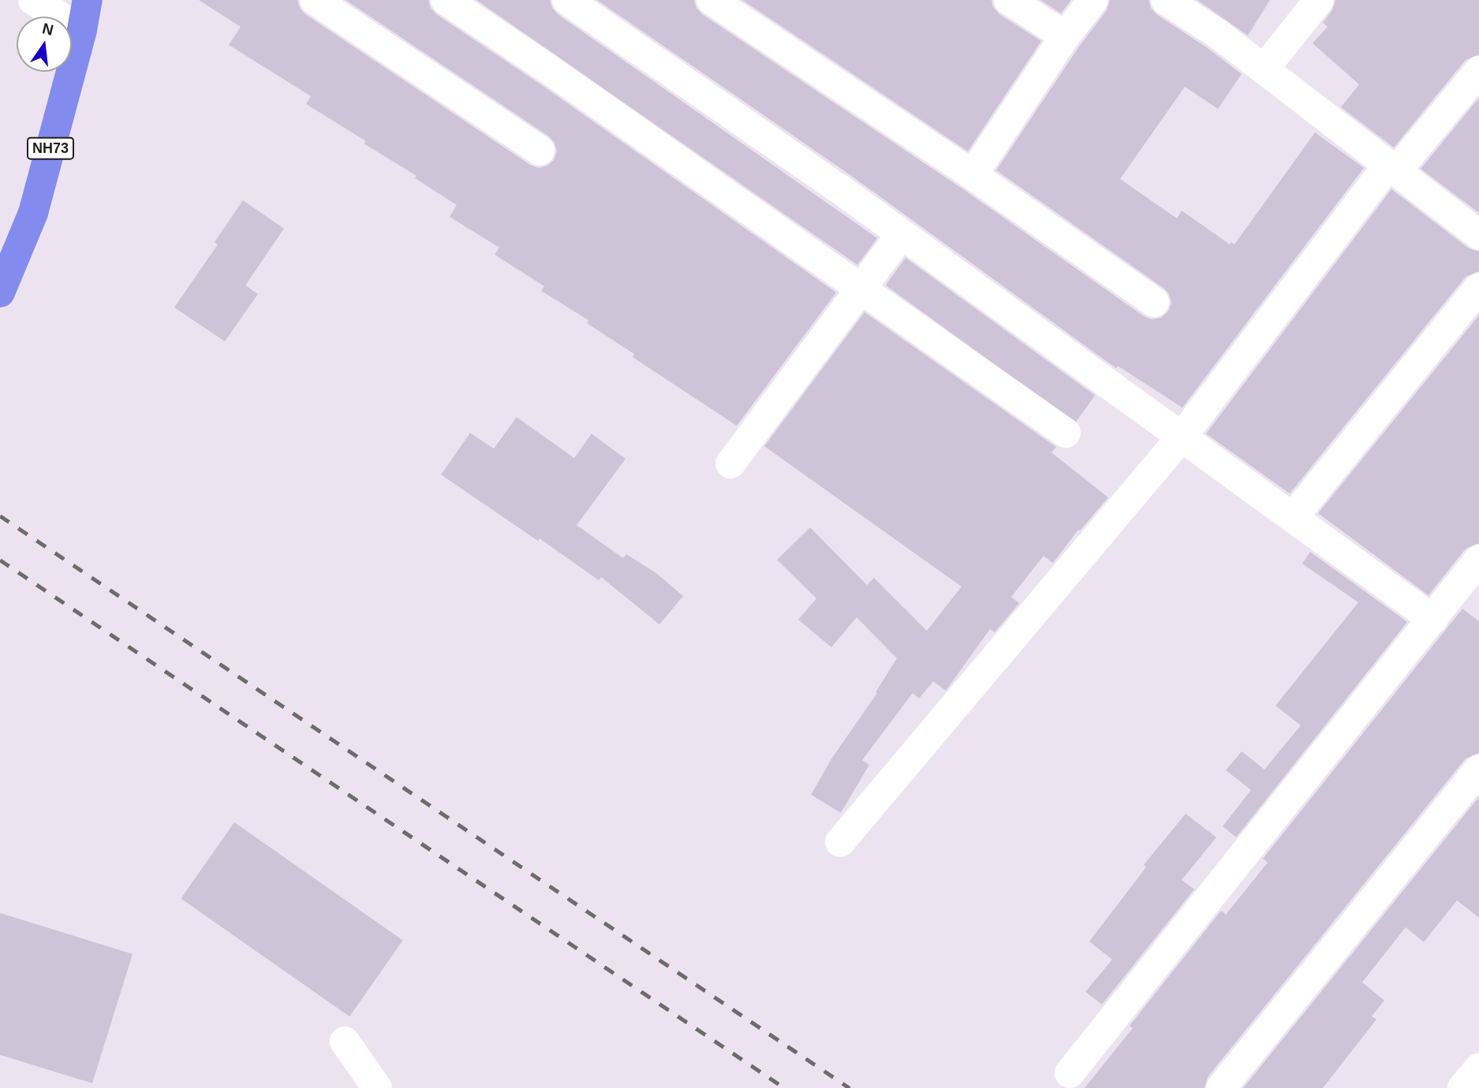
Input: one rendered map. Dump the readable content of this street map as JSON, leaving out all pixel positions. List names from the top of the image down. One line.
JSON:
{"streets":{"highway":["NH73"]},"north":"top"}
